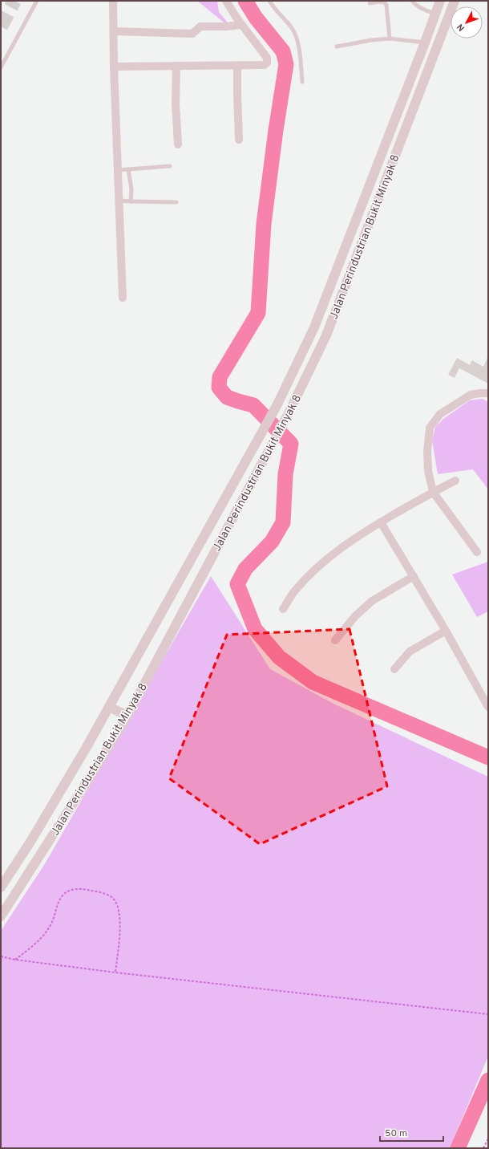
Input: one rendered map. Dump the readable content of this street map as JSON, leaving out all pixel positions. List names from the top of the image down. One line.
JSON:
{"streets":{"street":["Jalan Perindustrian Bukit Minyak 8"]},"scale_bar":"50 m","north":"bottom left"}
